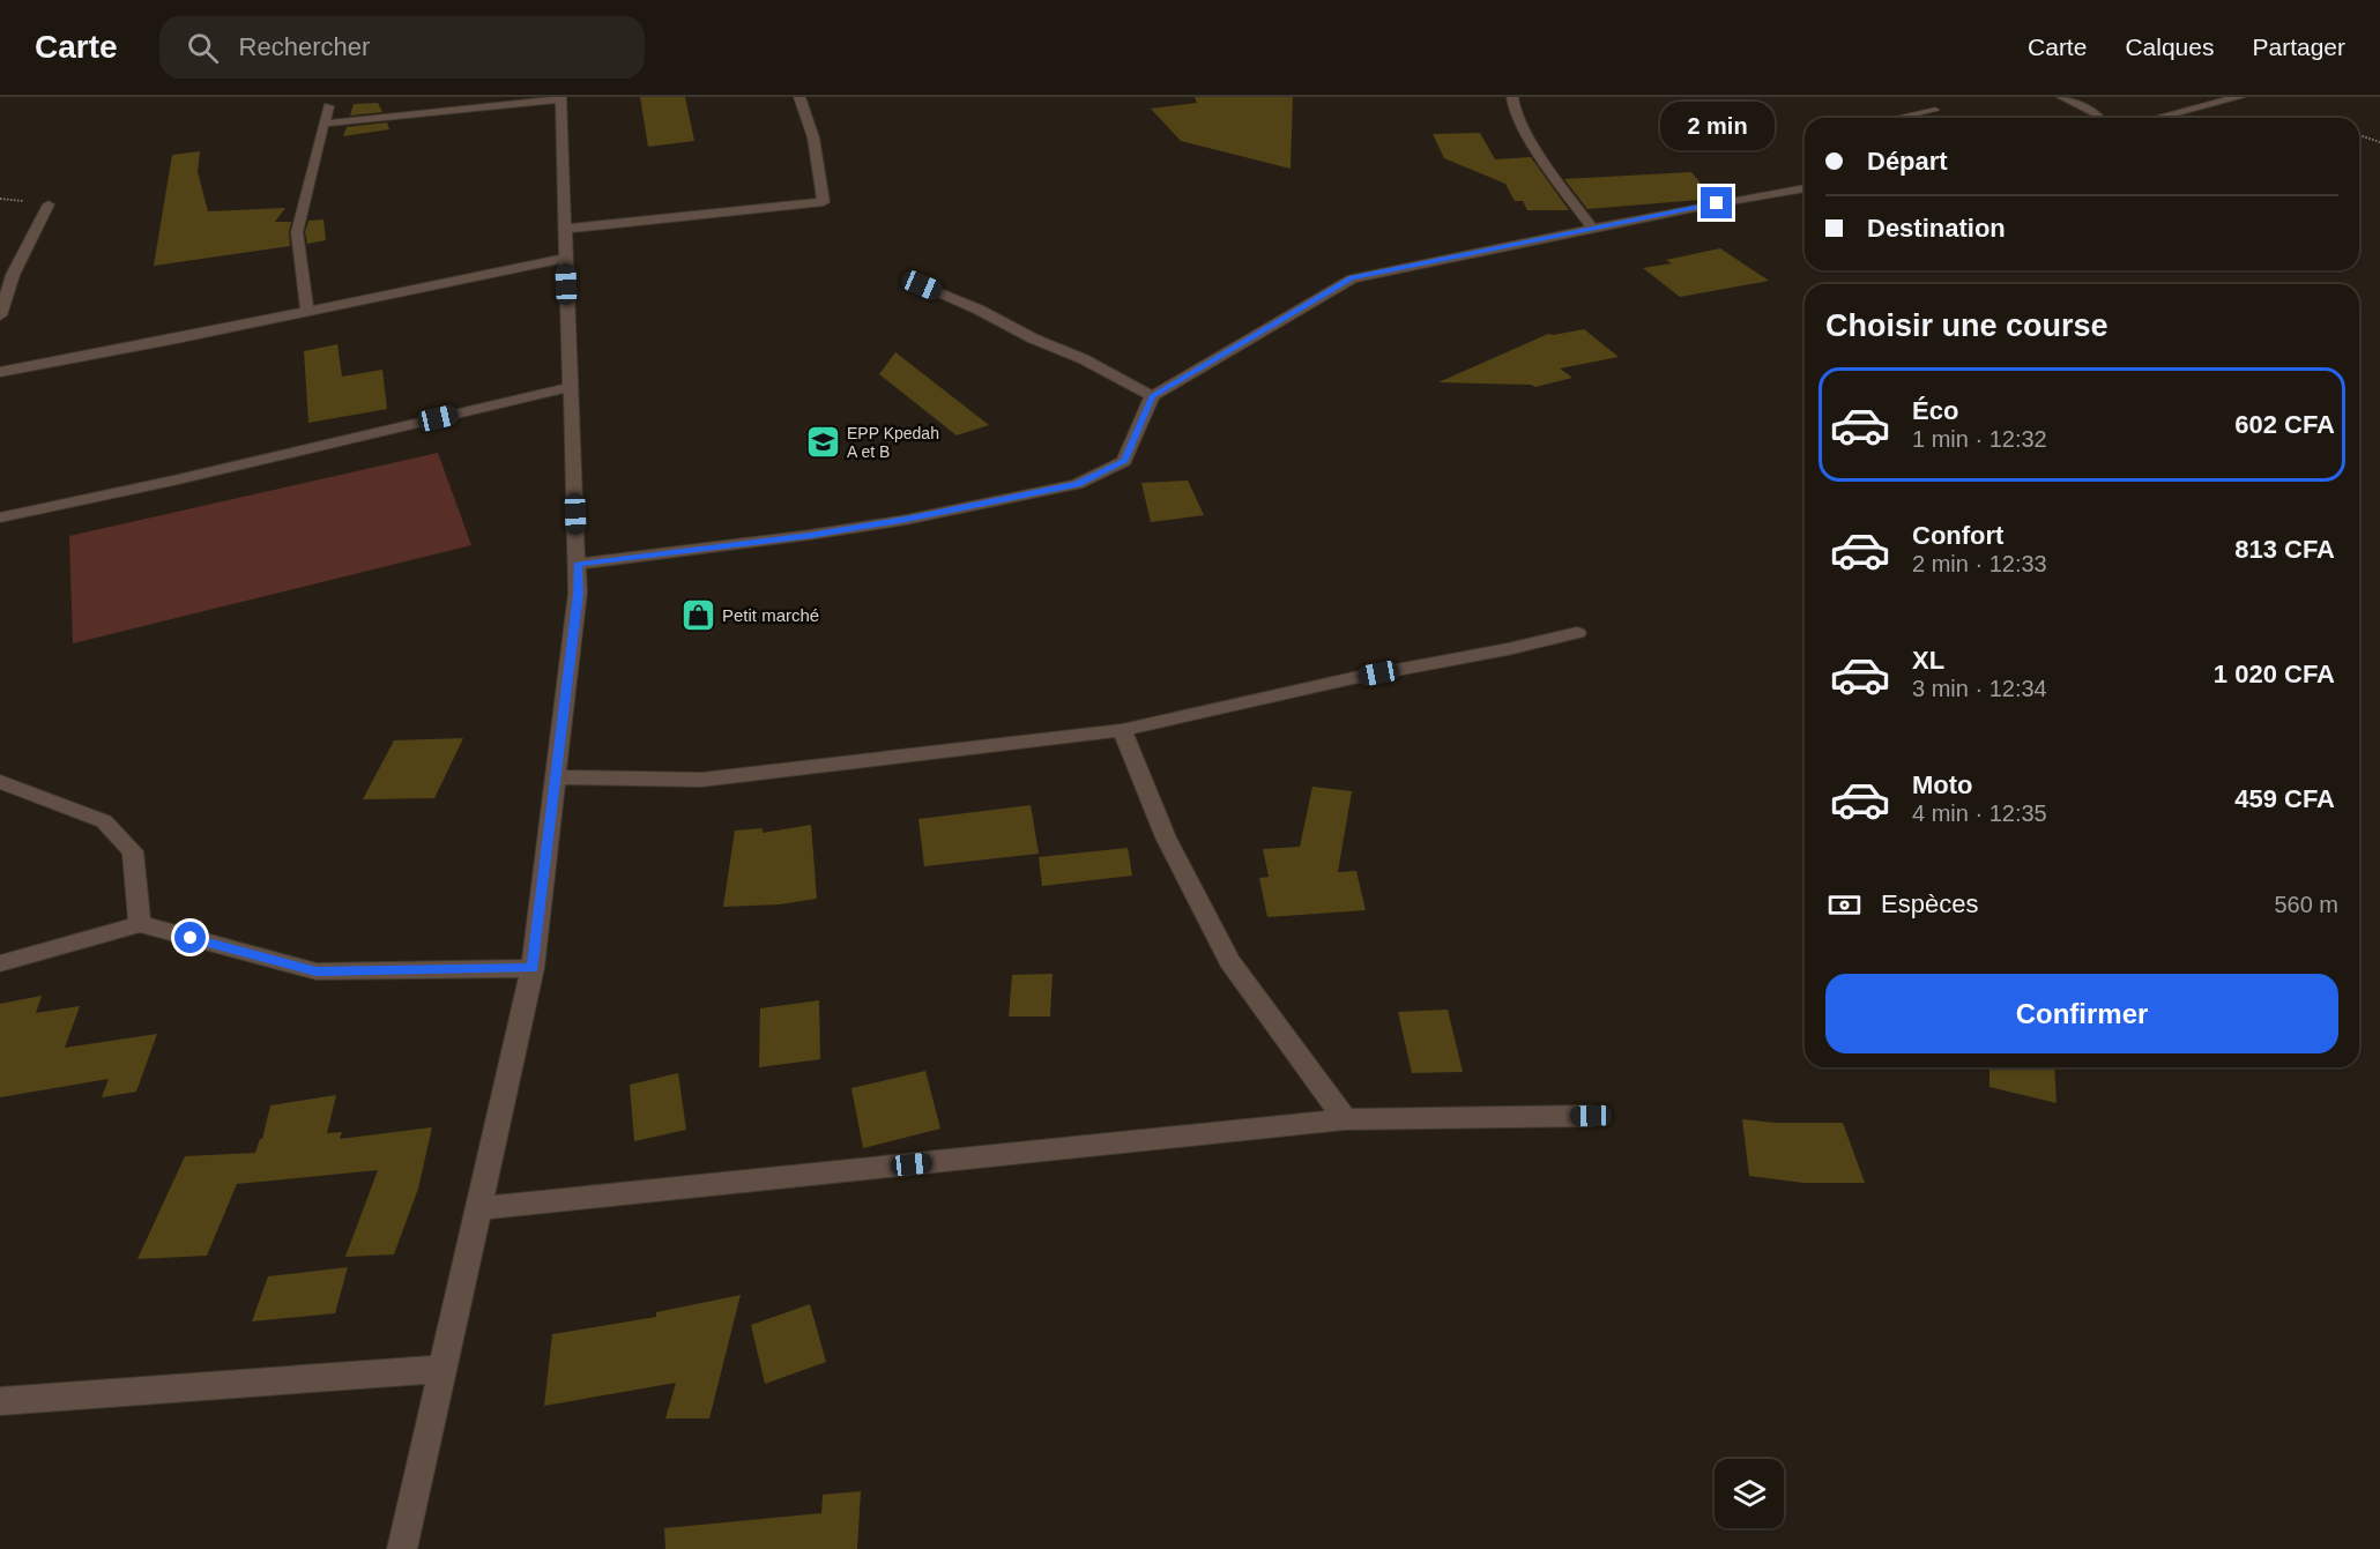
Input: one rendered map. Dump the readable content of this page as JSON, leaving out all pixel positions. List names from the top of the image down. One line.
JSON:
{"places":{"school or university":["EPP Kpedah A et B"],"shop":["Petit marché"]},"page":{"header":"Carte","search":"Rechercher","nav":["Carte","Calques","Partager"],"bubble":"2 min","banner":["Départ","Destination"],"heading":"Choisir une course","list":[{"name":"Éco","note":"1 min · 12:32","value":"602 CFA"},{"name":"Confort","note":"2 min · 12:33","value":"813 CFA"},{"name":"XL","note":"3 min · 12:34","value":"1 020 CFA"},{"name":"Moto","note":"4 min · 12:35","value":"459 CFA"}],"pay":["Espèces","560 m"],"buttons":"Confirmer"}}
